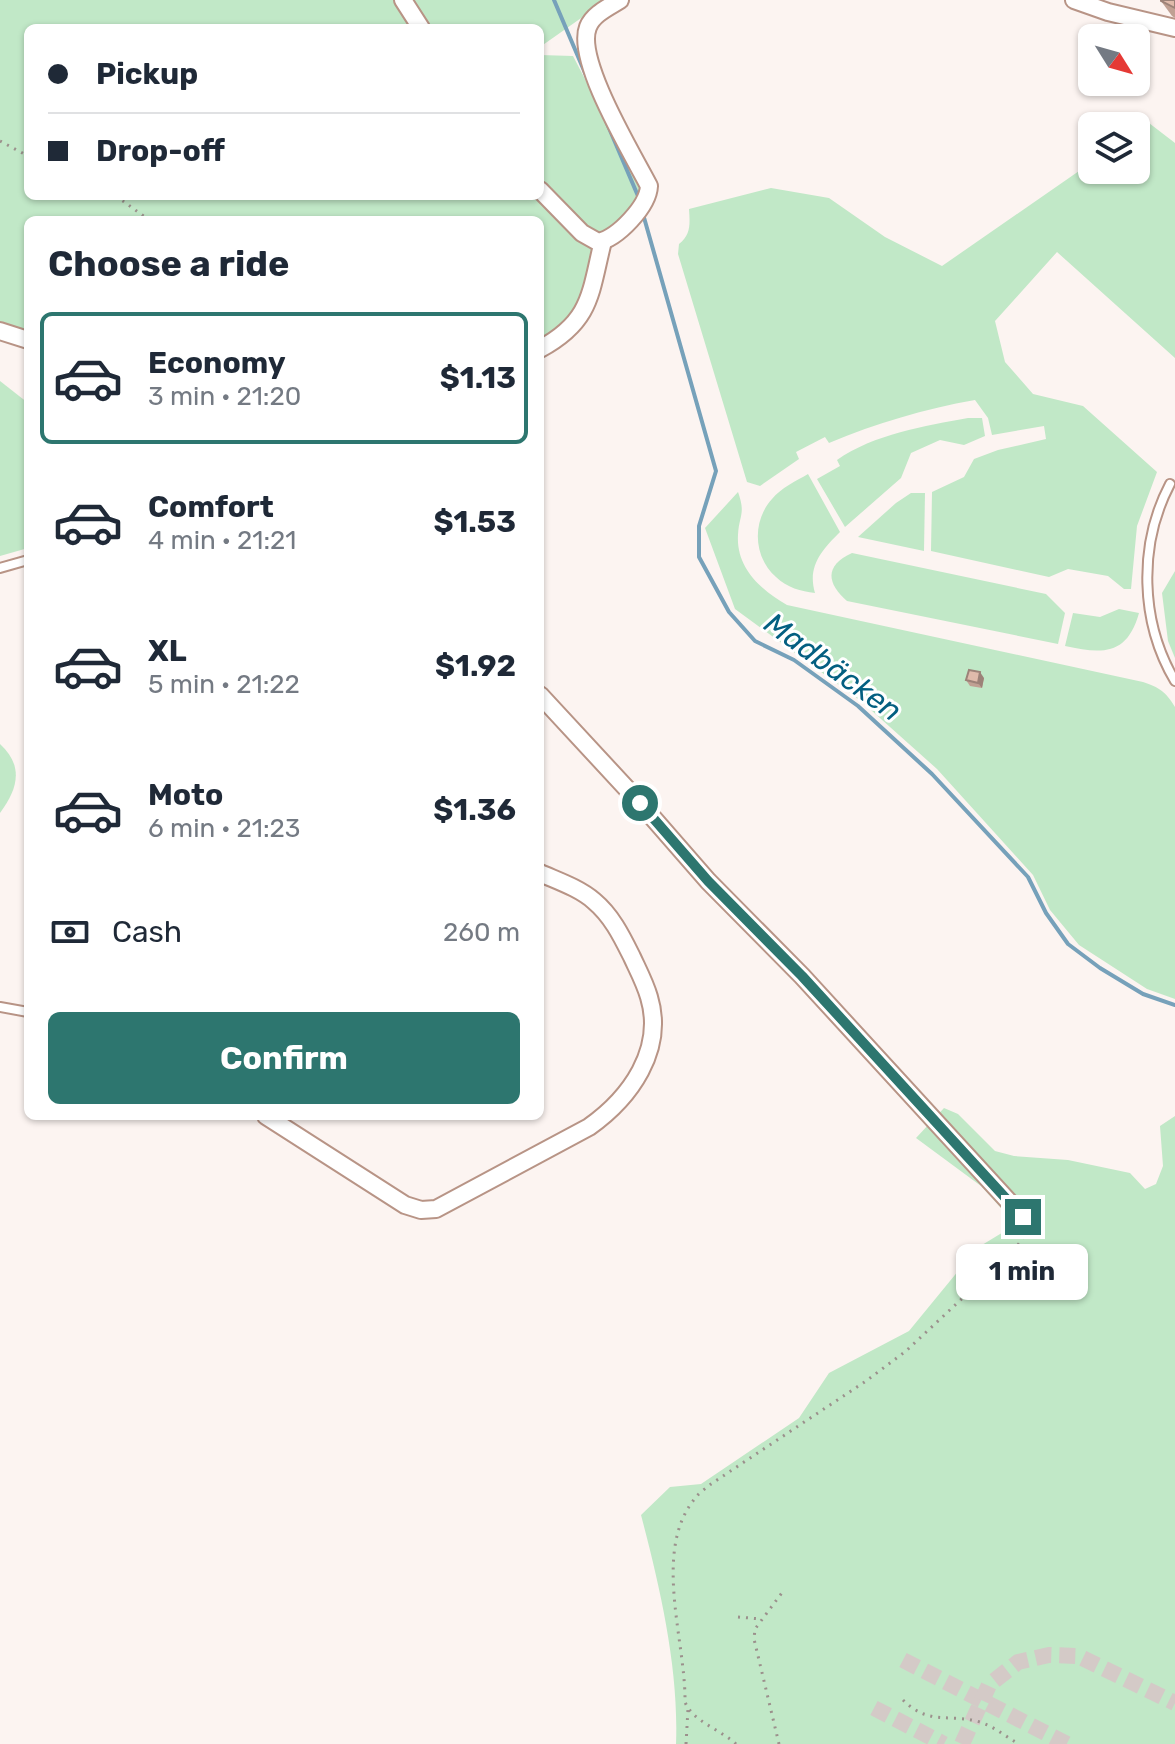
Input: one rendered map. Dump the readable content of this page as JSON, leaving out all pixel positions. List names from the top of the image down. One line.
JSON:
{"water":["Madbäcken"],"north":"bottom right","page":{"banner":["Pickup","Drop-off"],"heading":"Choose a ride","list":[{"name":"Economy","note":"3 min · 21:20","value":"$1.13"},{"name":"Comfort","note":"4 min · 21:21","value":"$1.53"},{"name":"XL","note":"5 min · 21:22","value":"$1.92"},{"name":"Moto","note":"6 min · 21:23","value":"$1.36"}],"pay":["Cash","260 m"],"buttons":"Confirm","bubble":"1 min"}}
